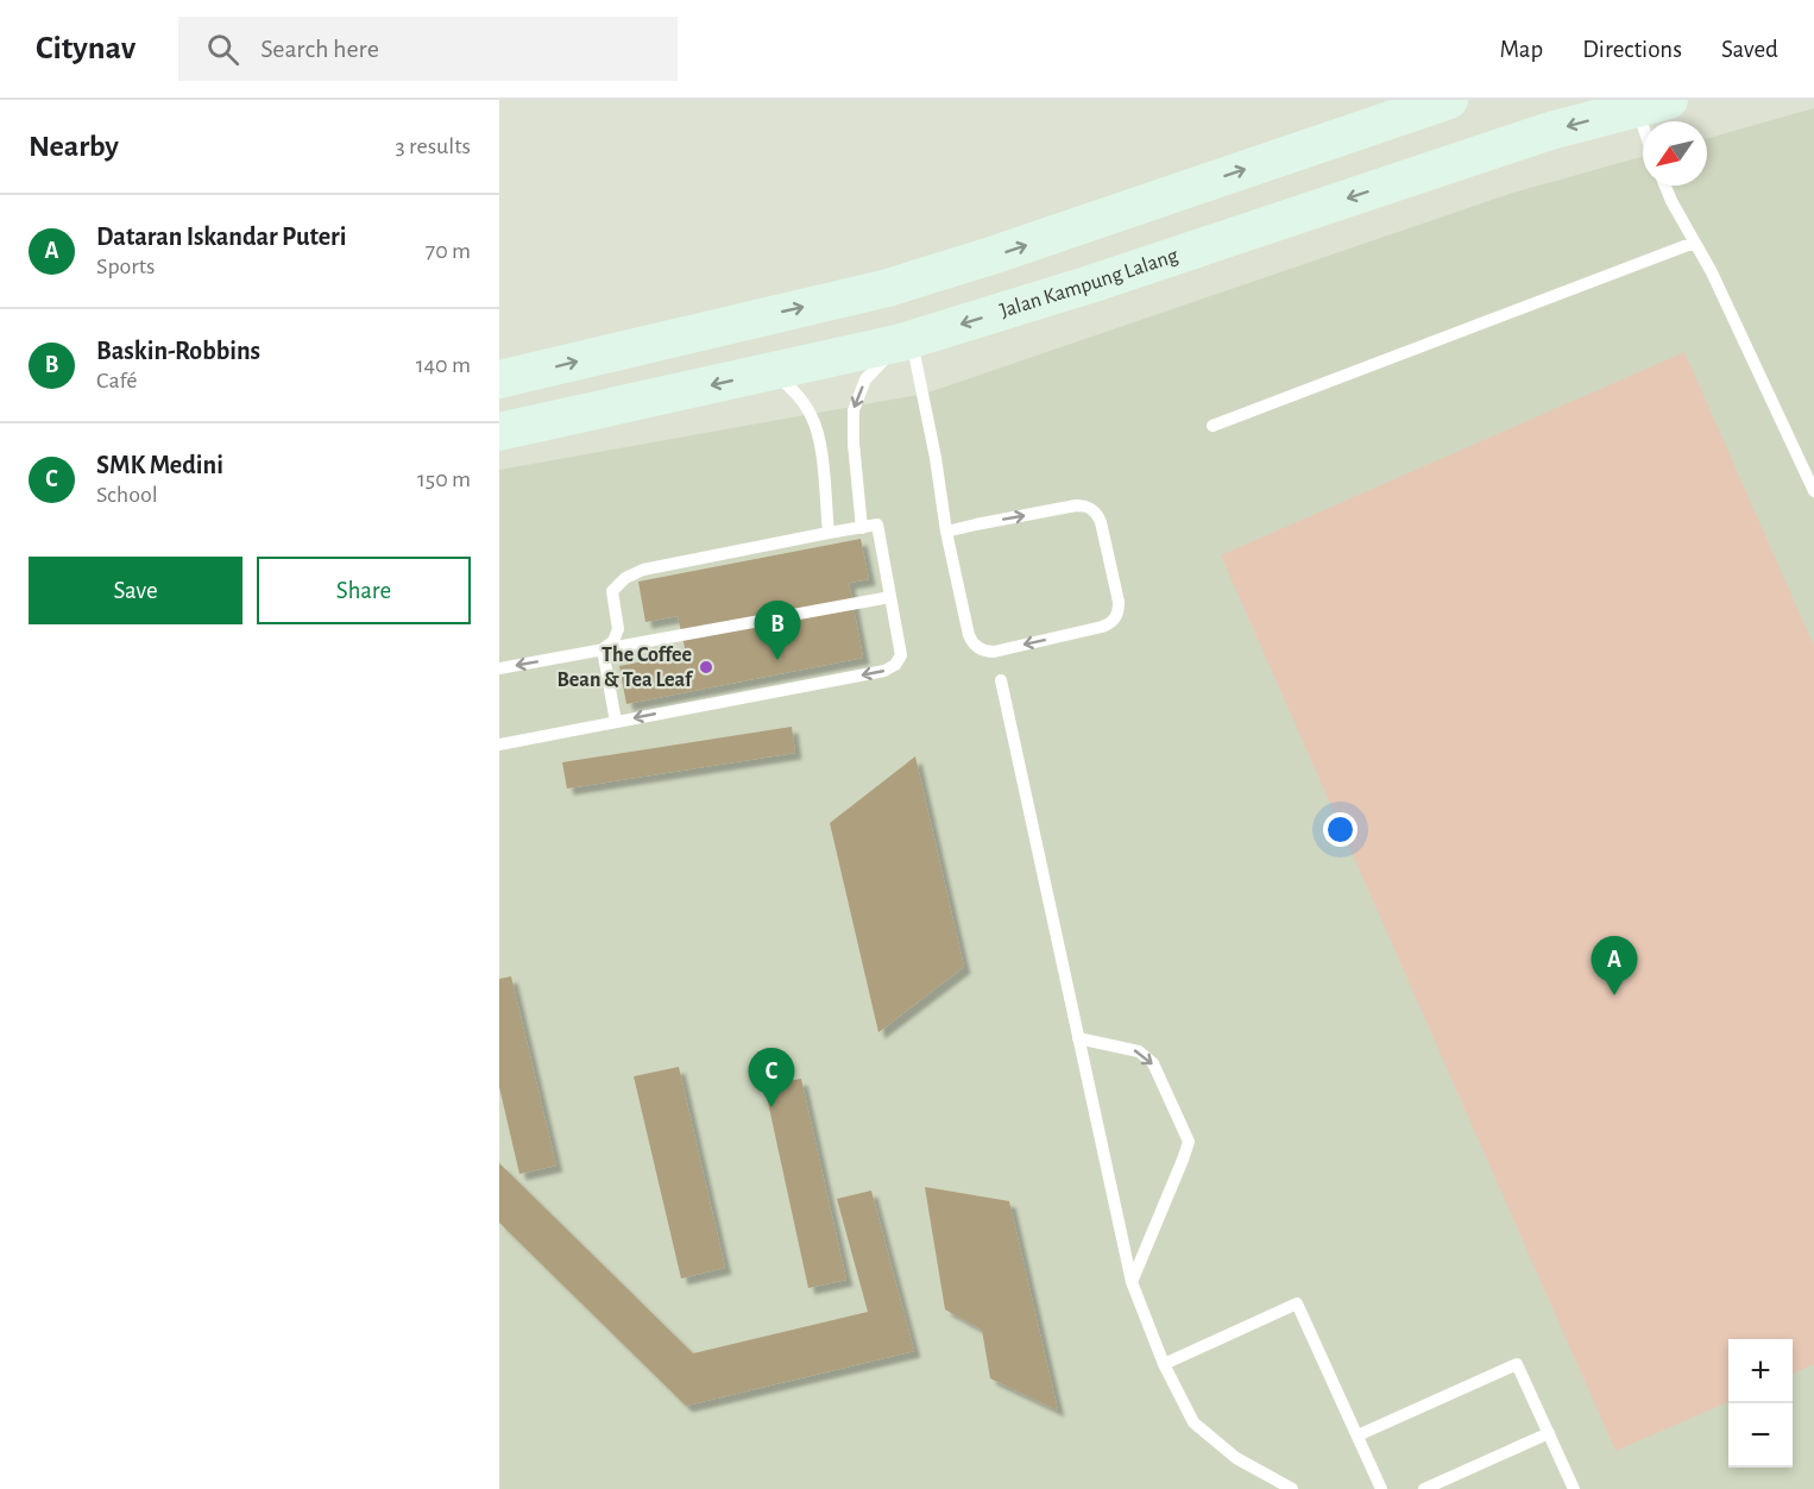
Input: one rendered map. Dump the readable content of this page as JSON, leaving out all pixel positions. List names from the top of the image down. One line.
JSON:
{"streets":{"main road":["Jalan Kampung Lalang"]},"places":["The Coffee Bean & Tea Leaf"],"north":"bottom left","page":{"header":"Citynav","search":"Search here","nav":["Map","Directions","Saved"],"heading":["Nearby","3 results"],"list":[{"mark":"A","name":"Dataran Iskandar Puteri","note":"Sports","value":"70 m"},{"mark":"B","name":"Baskin-Robbins","note":"Café","value":"140 m"},{"mark":"C","name":"SMK Medini","note":"School","value":"150 m"}],"buttons":["Save","Share"],"pins":["B","A","C"],"map_buttons":["+","−"]}}
